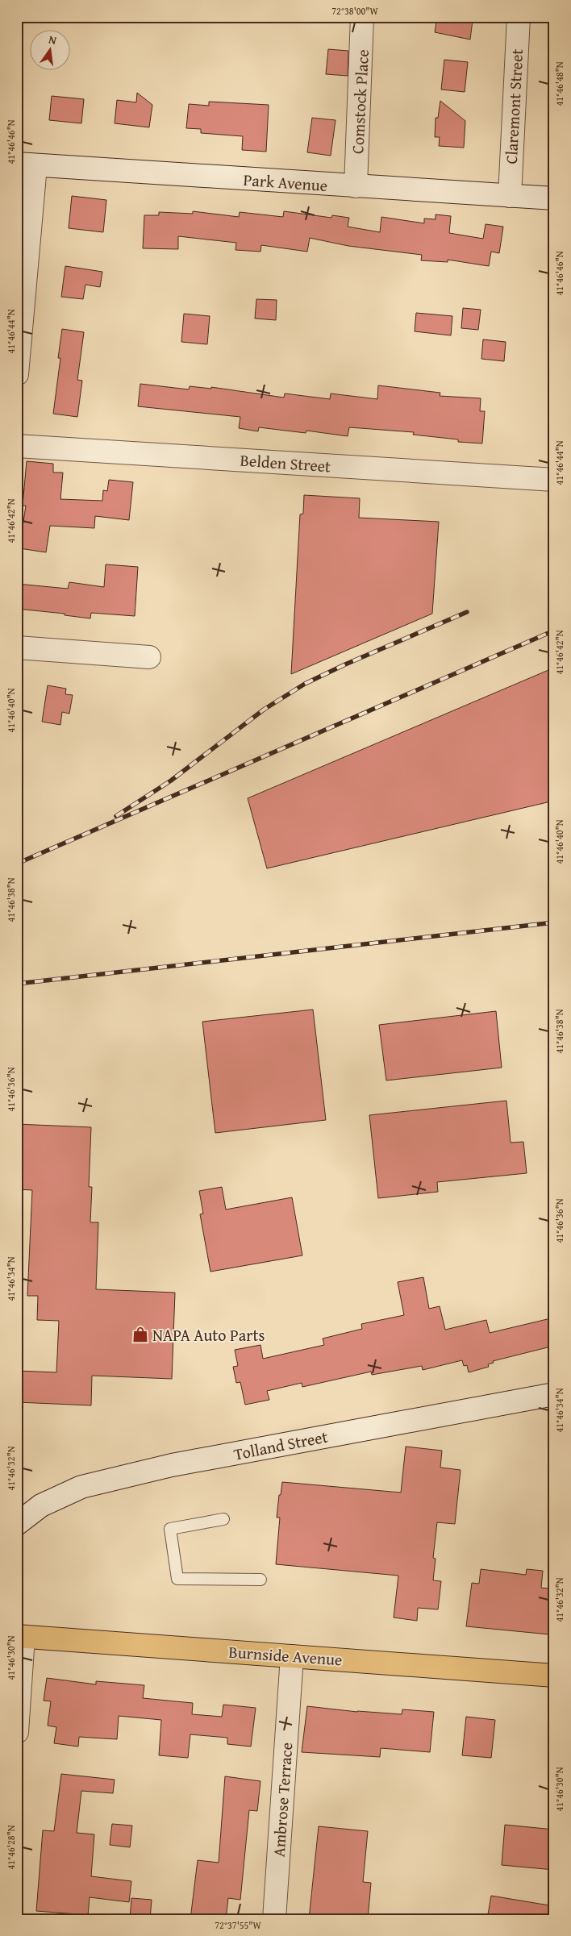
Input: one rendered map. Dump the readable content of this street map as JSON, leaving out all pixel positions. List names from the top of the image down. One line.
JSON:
{"streets":{"main road":["Burnside Avenue"],"street":["Comstock Place","Claremont Street","Park Avenue","Belden Street","Tolland Street","Ambrose Terrace"]},"crossings":[["Comstock Place","Park Avenue"],["Claremont Street","Park Avenue"],["Burnside Avenue","Ambrose Terrace"]],"places":{"shop":["NAPA Auto Parts"]},"north":"top","coordinates":["72°38'00\"W","41°46'48\"N","41°46'46\"N","41°46'44\"N","41°46'42\"N","41°46'40\"N","41°46'38\"N","41°46'36\"N","41°46'34\"N","41°46'32\"N","41°46'30\"N","41°46'28\"N","72°37'55\"W"]}
